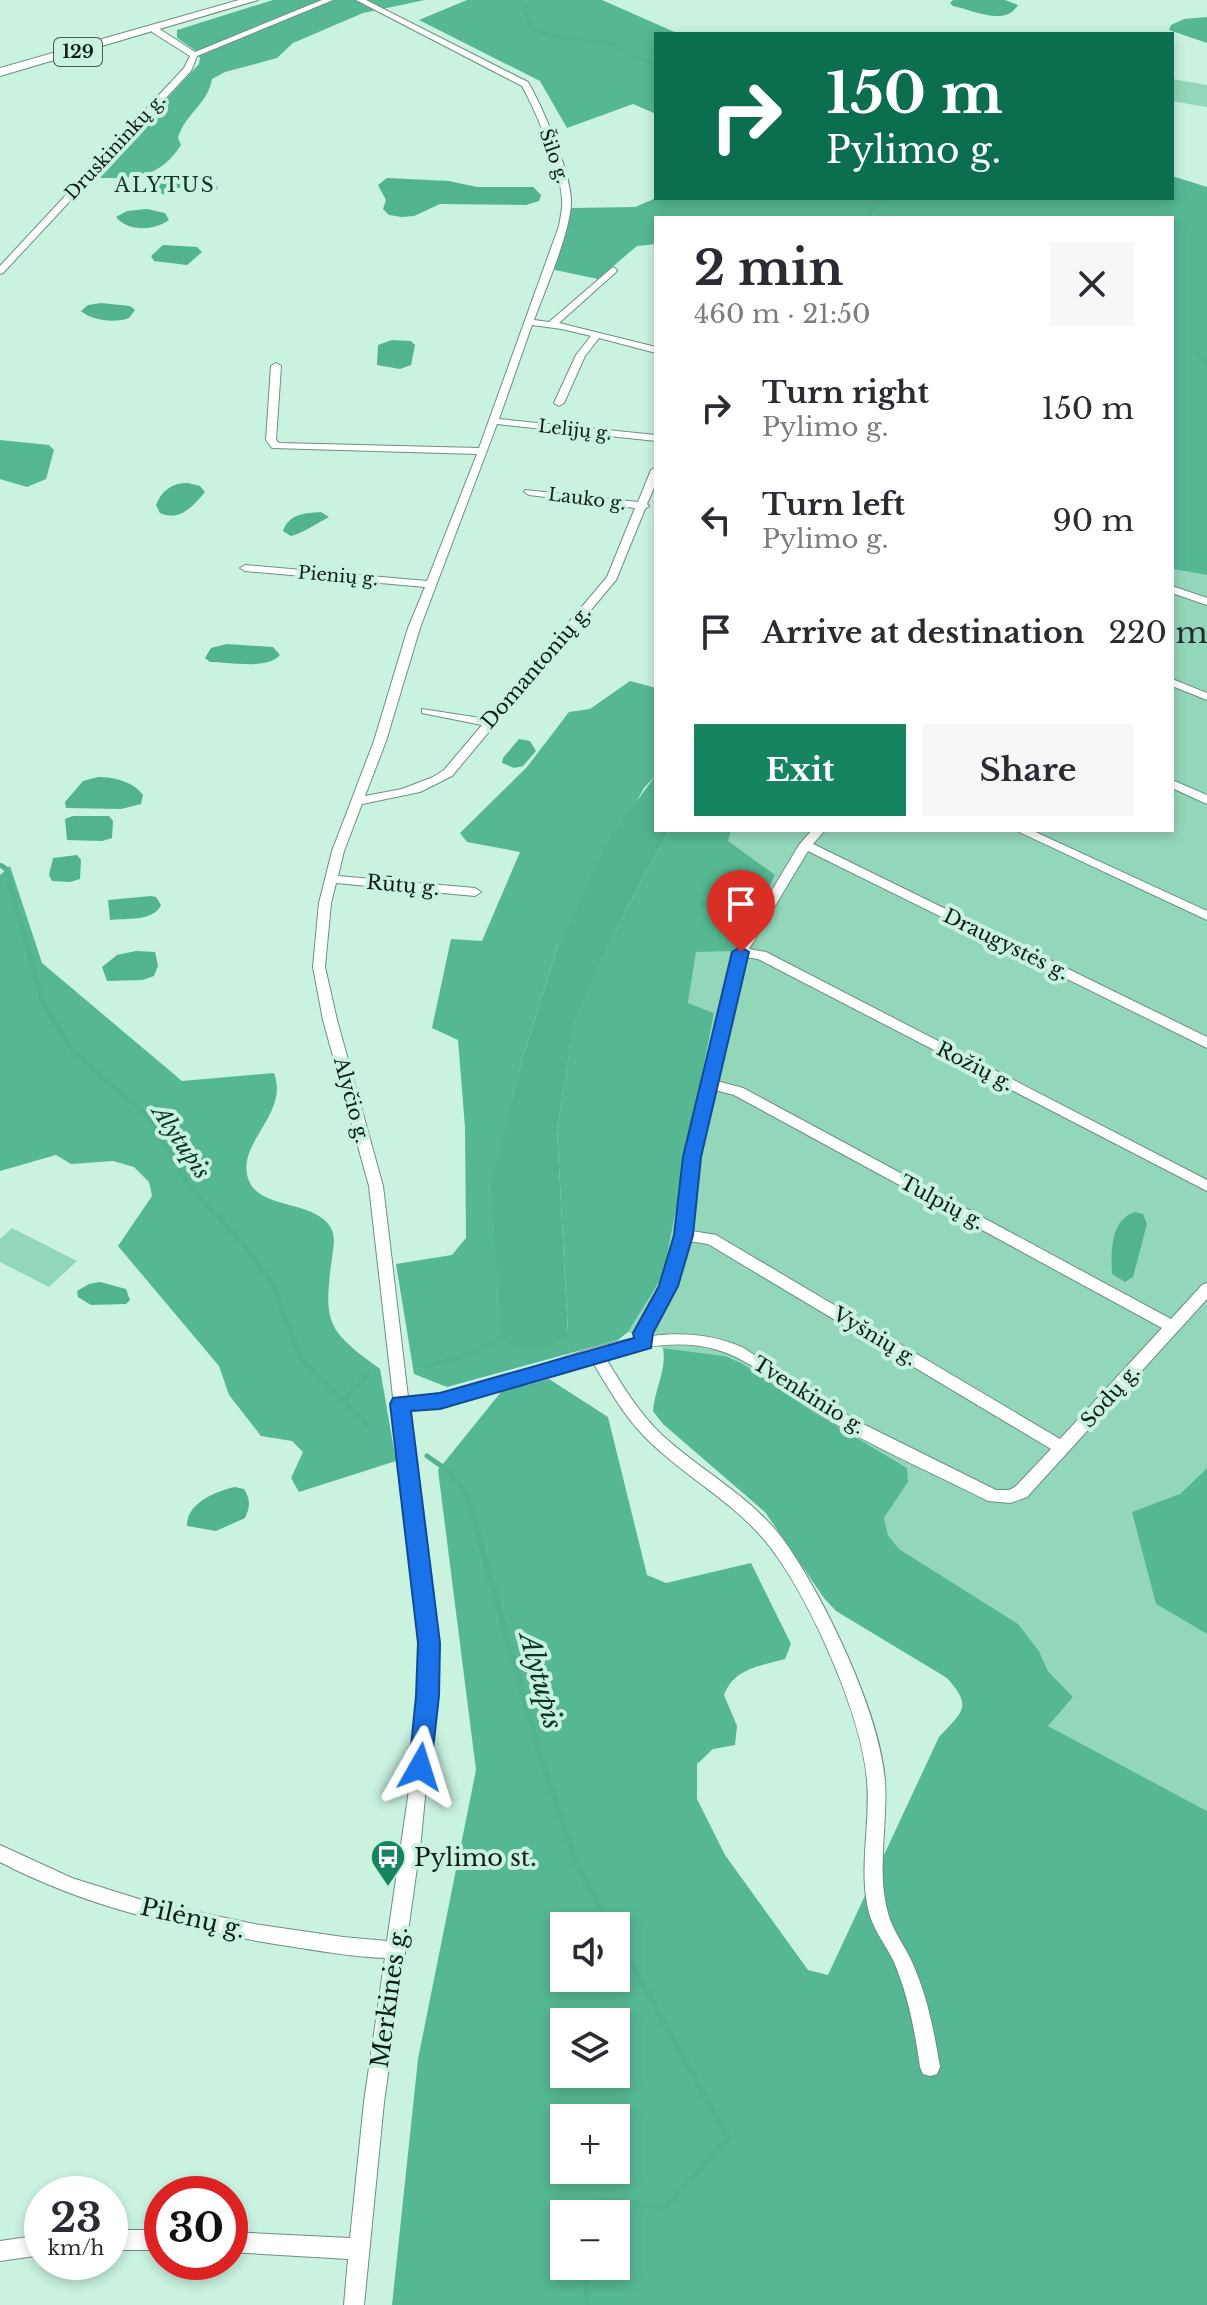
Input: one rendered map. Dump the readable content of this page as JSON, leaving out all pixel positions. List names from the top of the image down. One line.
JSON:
{"streets":{"main road":["129"],"street":["Druskininkų g.","Šilo g.","Lelijų g.","Lauko g.","Pienių g.","Domantonių g.","Rūtų g.","Draugystės g.","Rožių g.","Alyčio g.","Tulpių g.","Vyšnių g.","Tvenkinio g.","Sodų g.","Pilėnų g.","Merkinės g."]},"crossings":[["Šilo g.","Lelijų g."],["Šilo g.","Pienių g."],["Šilo g.","Domantonių g."],["Šilo g.","Alyčio g."],["Lauko g.","Domantonių g."],["Domantonių g.","Alyčio g."],["Rūtų g.","Alyčio g."],["Alyčio g.","Tvenkinio g."],["Alyčio g.","Merkinės g."],["Tulpių g.","Sodų g."],["Vyšnių g.","Sodų g."],["Tvenkinio g.","Sodų g."],["Tvenkinio g.","Merkinės g."],["Pilėnų g.","Merkinės g."]],"districts":["ALYTUS"],"water":["Alytupis"],"places":{"bus stop":["Pylimo st."]},"page":{"turn":["150 m","Pylimo g."],"heading":["2 min","460 m · 21:50"],"list":[{"name":"Turn right","note":"Pylimo g.","value":"150 m"},{"name":"Turn left","note":"Pylimo g.","value":"90 m"},{"name":"Arrive at destination","value":"220 m"}],"buttons":["Exit","Share"],"map_buttons":["+","−"],"speed":"23 km/h","limit":"30"}}
